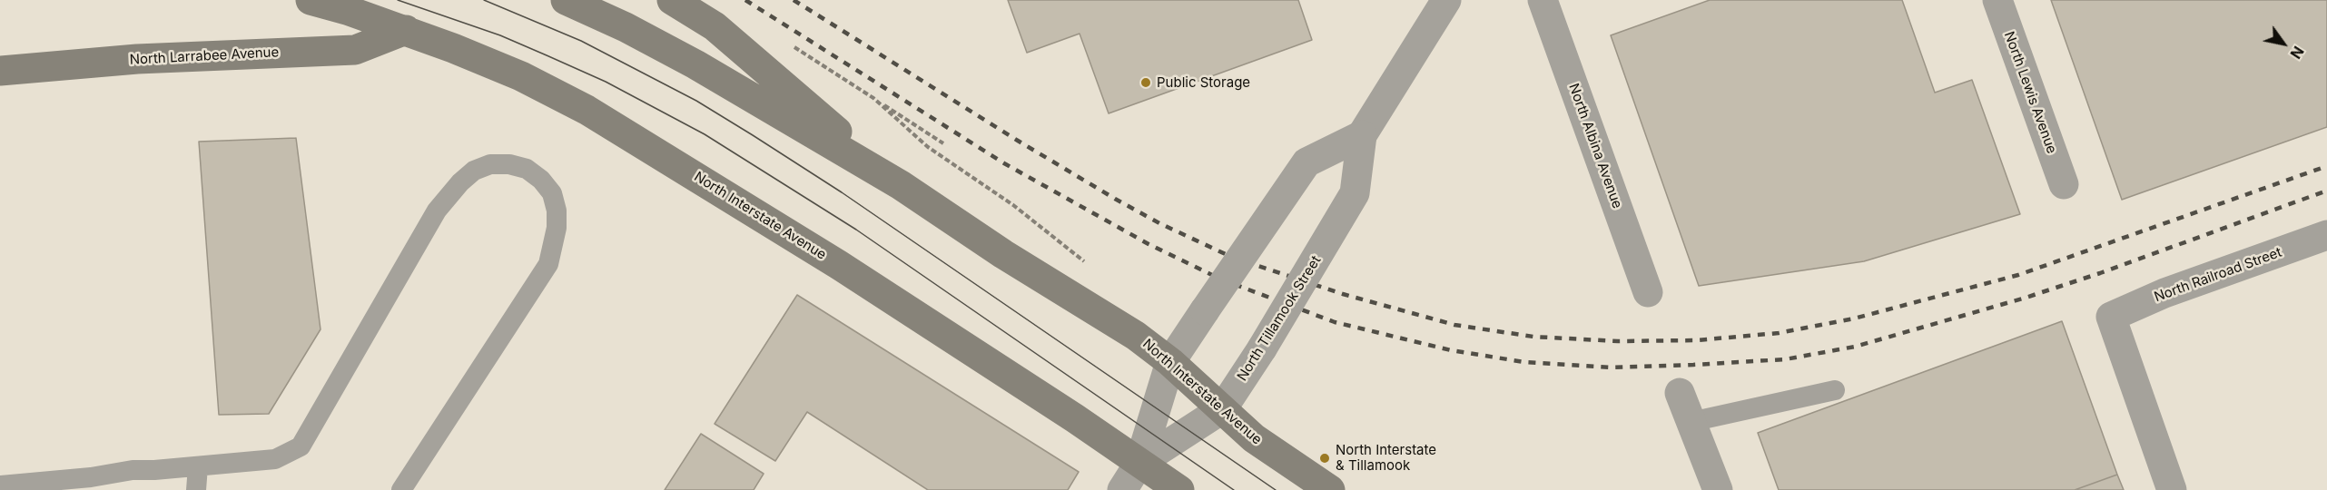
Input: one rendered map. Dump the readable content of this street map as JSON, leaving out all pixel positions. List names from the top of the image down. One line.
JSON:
{"streets":{"street":["North Larrabee Avenue","North Lewis Avenue","North Albina Avenue","North Interstate Avenue","North Railroad Street","North Tillamook Street"]},"crossings":[["North Larrabee Avenue","North Interstate Avenue"],["North Interstate Avenue","North Tillamook Street"]],"places":["Public Storage","North Interstate & Tillamook"],"north":"bottom right"}
